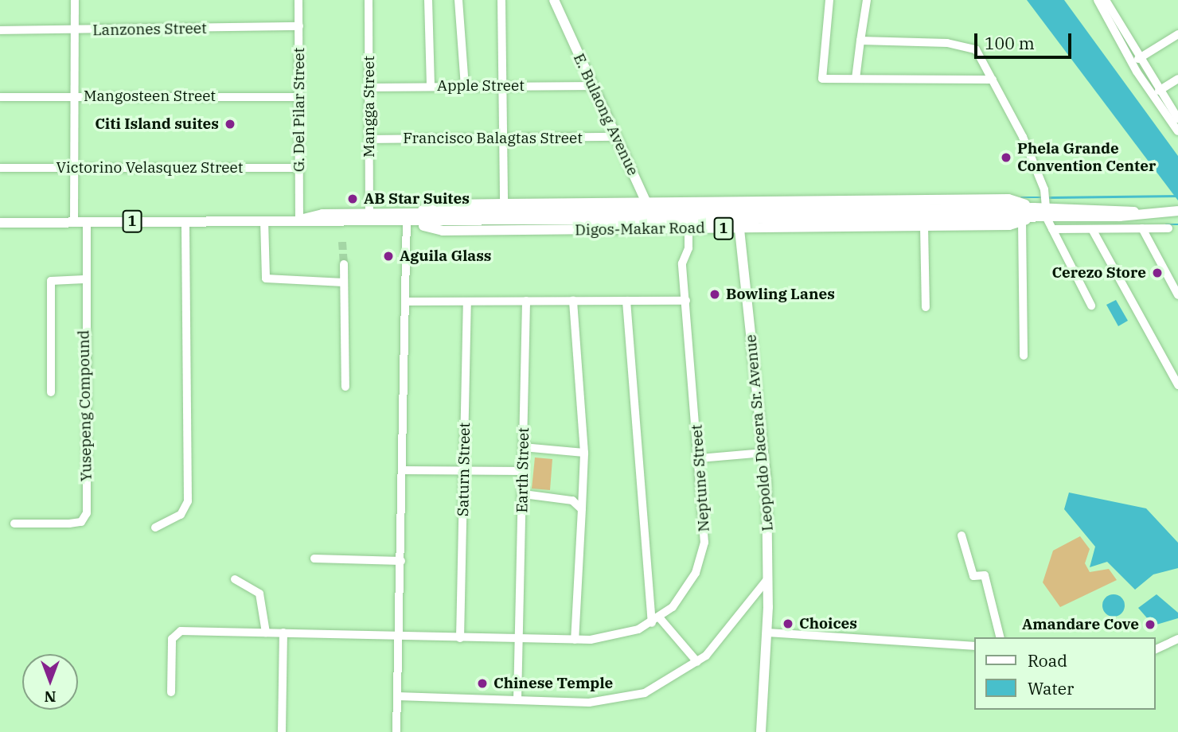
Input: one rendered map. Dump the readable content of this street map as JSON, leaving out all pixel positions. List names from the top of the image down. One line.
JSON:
{"streets":{"main road":["E. Bulaong Avenue","1","Digos-Makar Road","Leopoldo Dacera Sr. Avenue"],"street":["Lanzones Street","Apple Street","Mangosteen Street","Mangga Street","G. Del Pilar Street","Francisco Balagtas Street","Victorino Velasquez Street","Yusepeng Compound","Saturn Street","Earth Street","Neptune Street"]},"crossings":[["Lanzones Street","G. Del Pilar Street"],["Apple Street","Mangga Street"],["Apple Street","E. Bulaong Avenue"],["Mangosteen Street","G. Del Pilar Street"],["Mangga Street","Francisco Balagtas Street"],["Mangga Street","Digos-Makar Road"],["G. Del Pilar Street","Victorino Velasquez Street"],["G. Del Pilar Street","Digos-Makar Road"],["E. Bulaong Avenue","Francisco Balagtas Street"],["E. Bulaong Avenue","Digos-Makar Road"],["Digos-Makar Road","Yusepeng Compound"],["Digos-Makar Road","Leopoldo Dacera Sr. Avenue"],["Digos-Makar Road","Neptune Street"],["Saturn Street","Neptune Street"],["Earth Street","Neptune Street"]],"places":["Citi Island suites","Phela Grande Convention Center","AB Star Suites","Aguila Glass","Cerezo Store","Bowling Lanes","Choices","Amandare Cove","Chinese Temple"],"legend":["Road","Water"],"scale_bar":"100 m","north":"bottom"}
